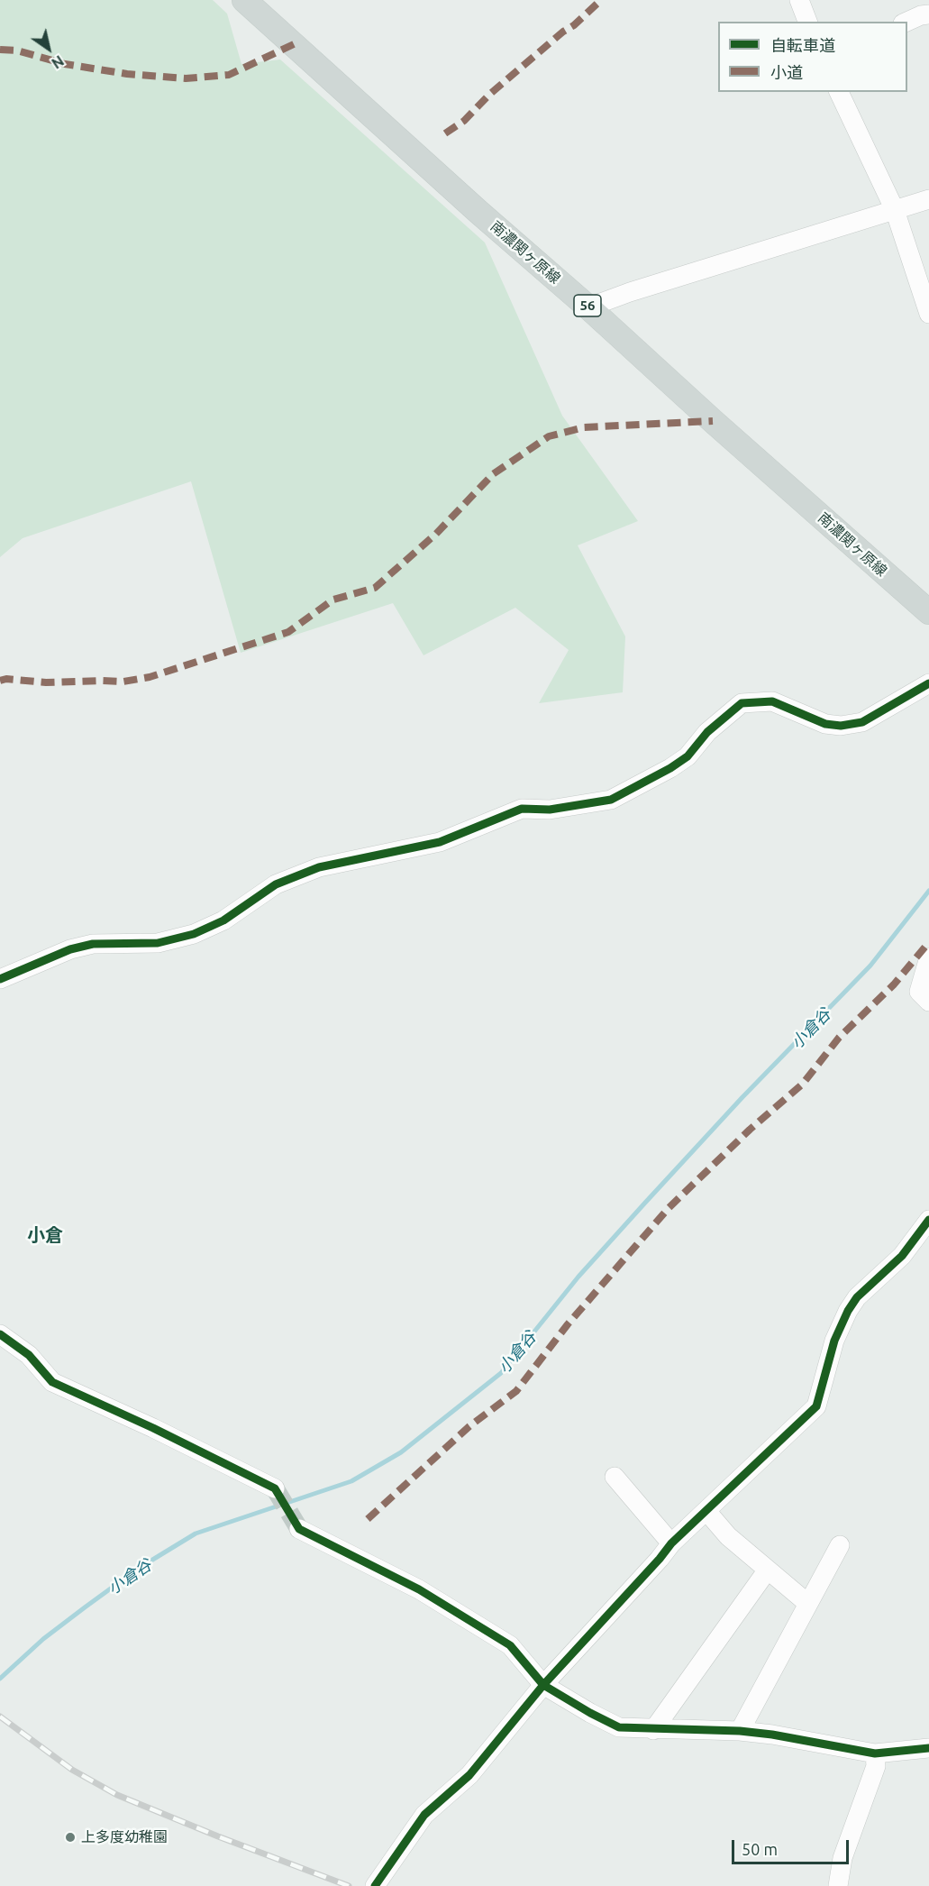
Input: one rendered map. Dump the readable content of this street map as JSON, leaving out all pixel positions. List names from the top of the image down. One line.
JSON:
{"streets":{"main road":["南濃関ヶ原線","56"]},"districts":["小倉"],"water":["小倉谷"],"places":["上多度幼稚園"],"legend":["自転車道","小道"],"scale_bar":"50 m","north":"bottom right"}
